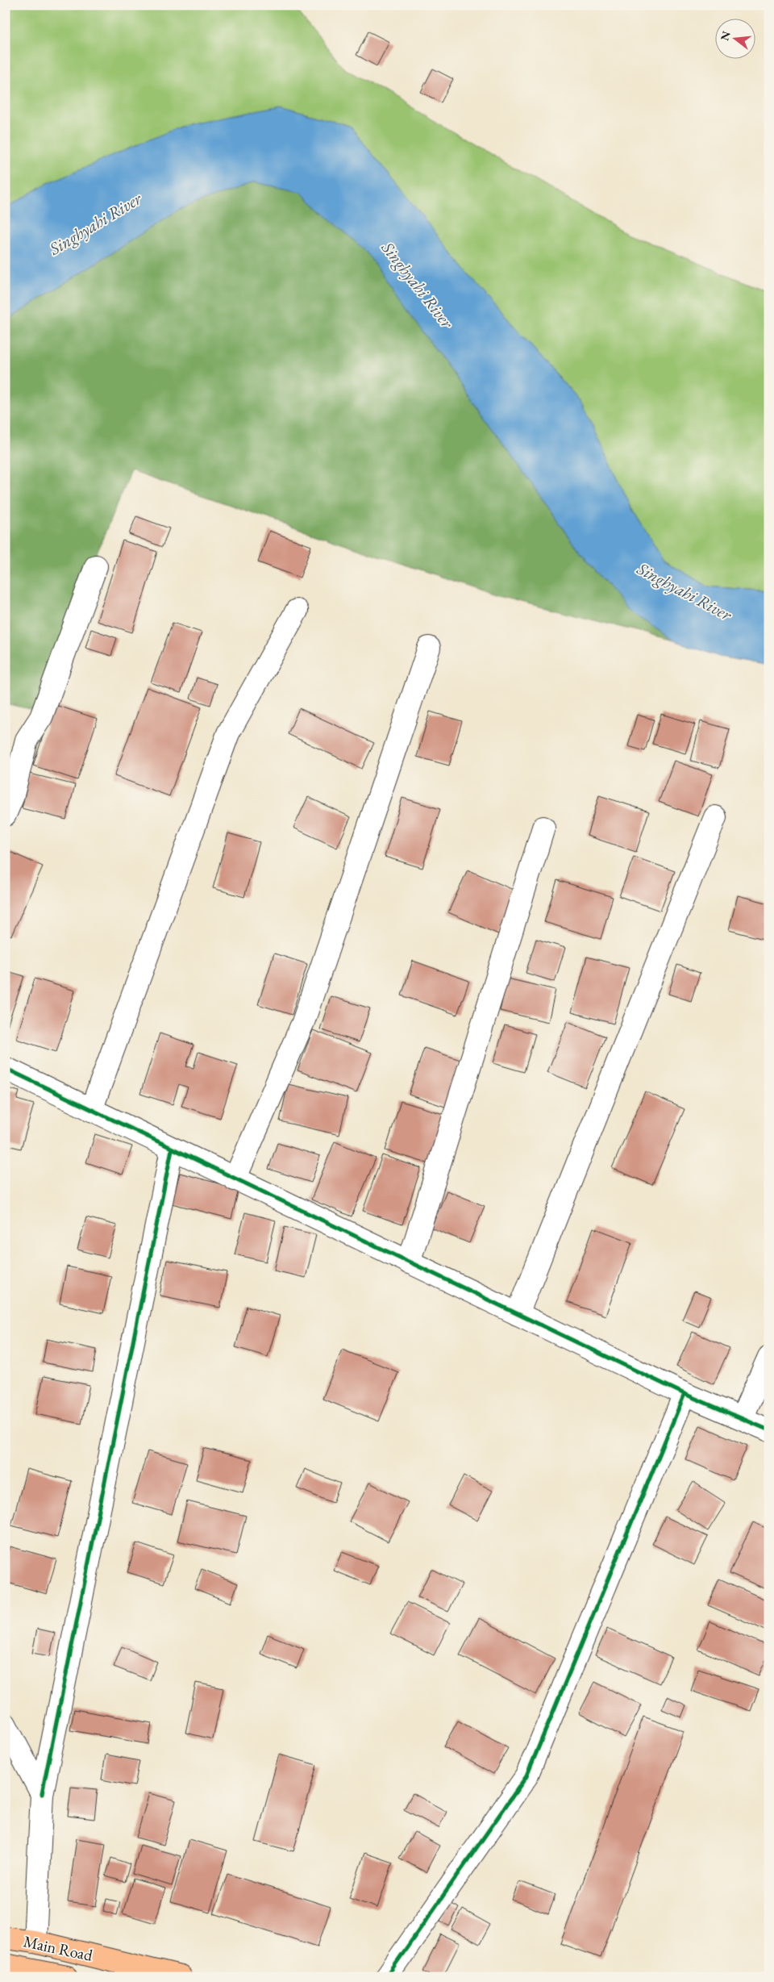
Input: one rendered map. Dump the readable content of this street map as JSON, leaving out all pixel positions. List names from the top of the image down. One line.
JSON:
{"streets":{"main road":["Main Road"]},"water":["Singhyahi River"],"north":"left"}
